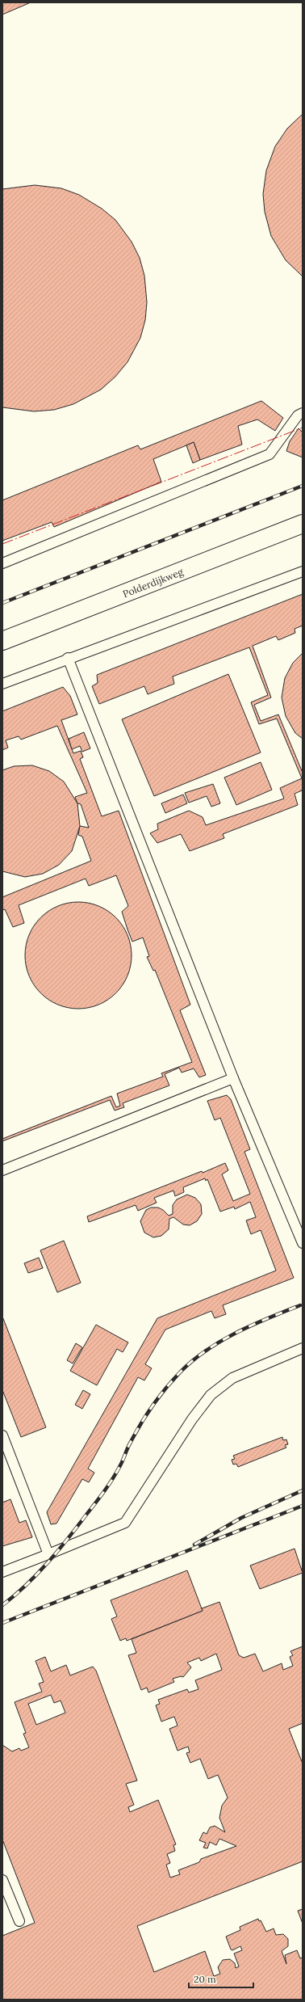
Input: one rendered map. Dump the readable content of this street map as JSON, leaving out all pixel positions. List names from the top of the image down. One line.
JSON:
{"streets":{"street":["Polderdijkweg"]},"scale_bar":"20 m"}
